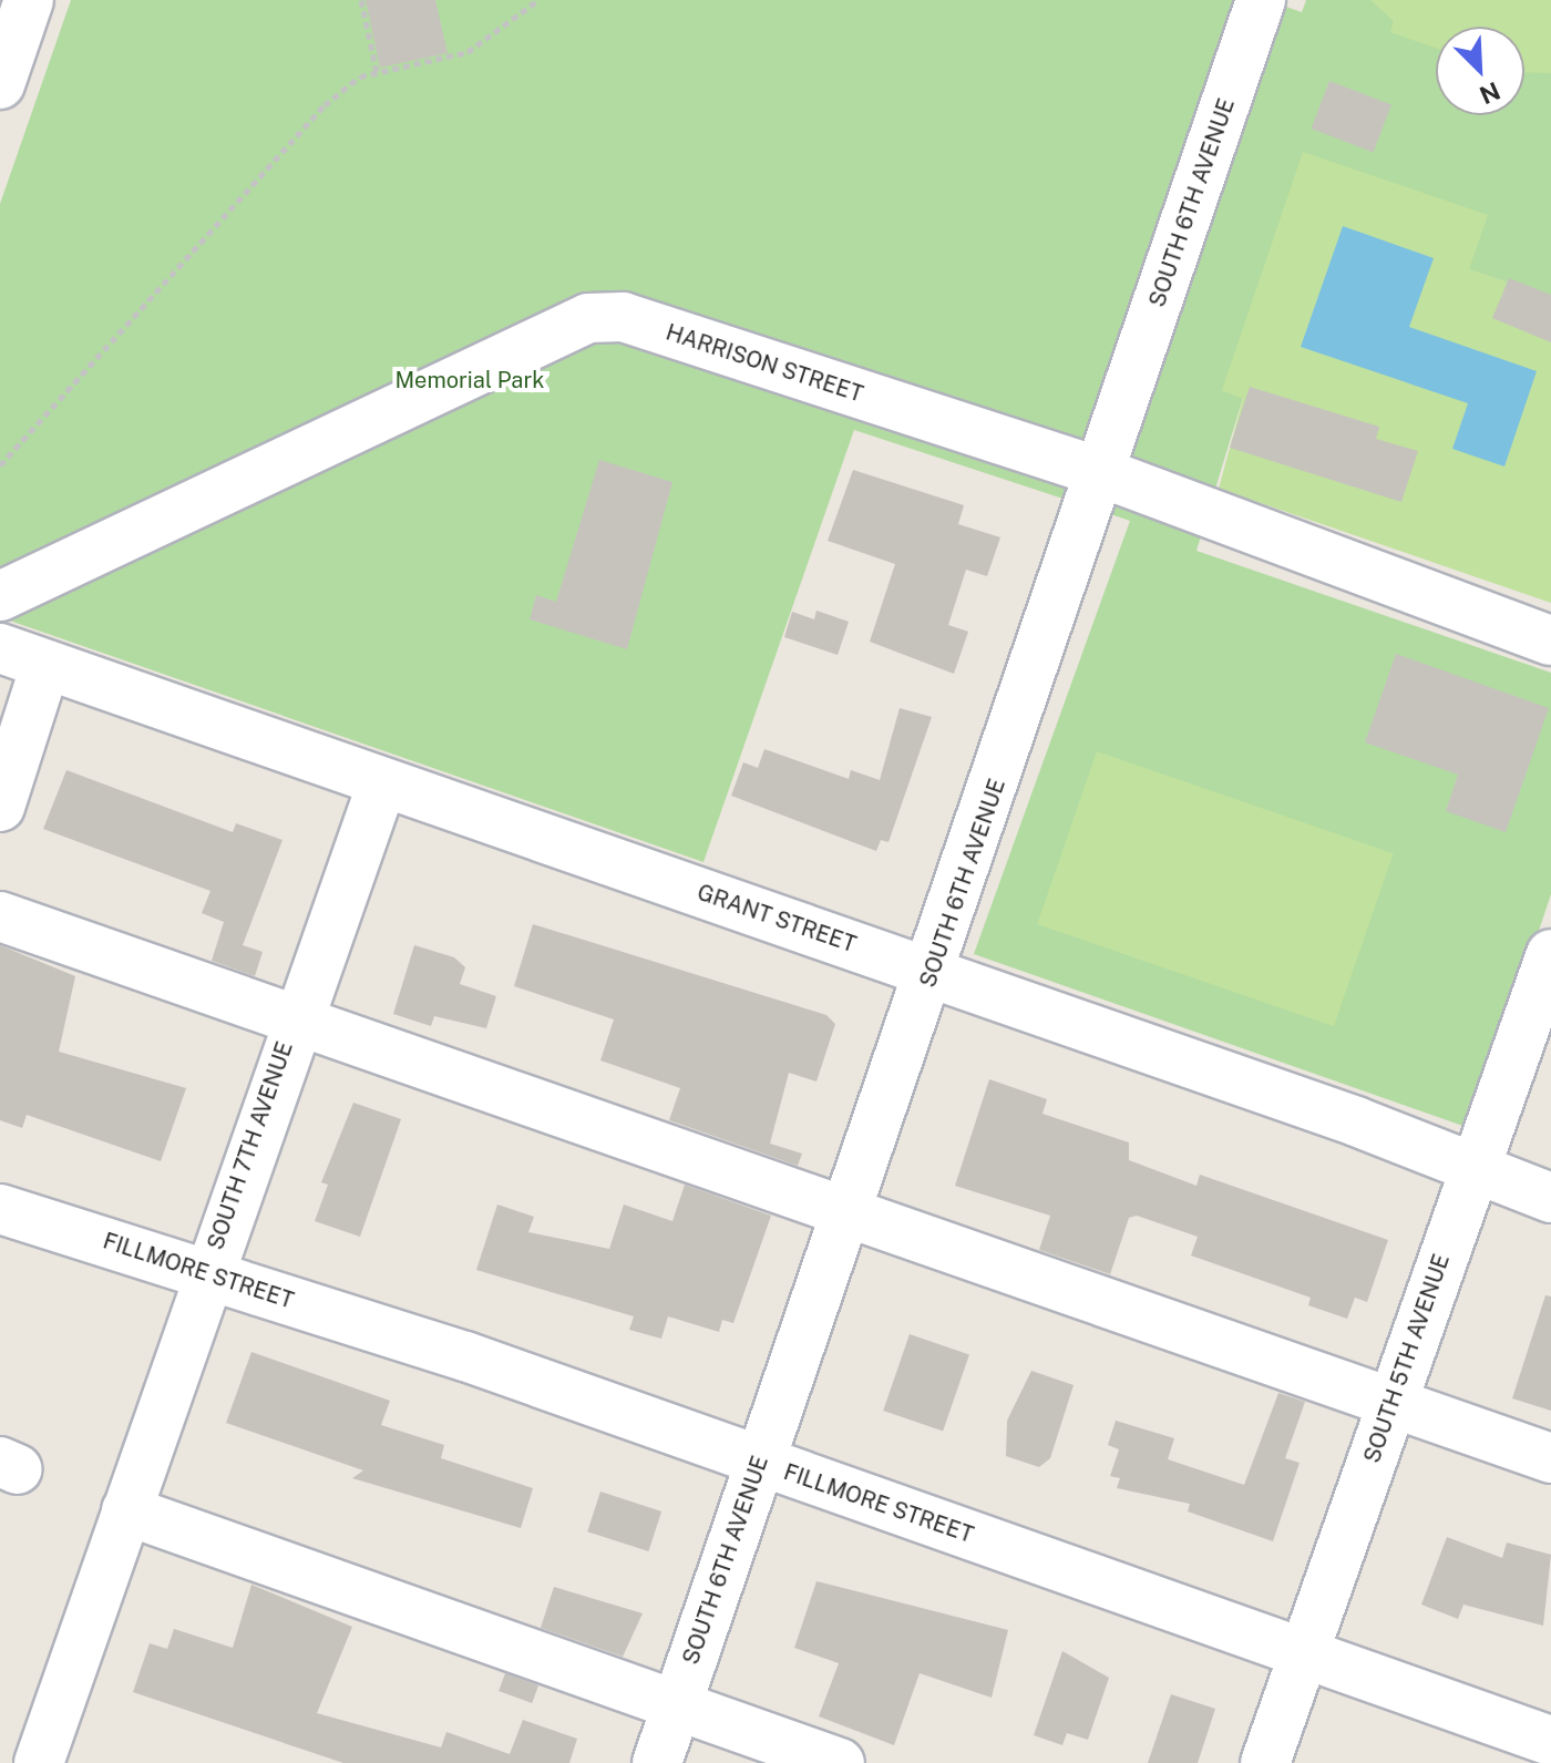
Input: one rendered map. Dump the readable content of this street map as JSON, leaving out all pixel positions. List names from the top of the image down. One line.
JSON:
{"streets":{"street":["SOUTH 6TH AVENUE","HARRISON STREET","GRANT STREET","SOUTH 7TH AVENUE","FILLMORE STREET","SOUTH 5TH AVENUE"]},"crossings":[["SOUTH 6TH AVENUE","HARRISON STREET"],["SOUTH 6TH AVENUE","GRANT STREET"],["SOUTH 6TH AVENUE","FILLMORE STREET"],["GRANT STREET","SOUTH 7TH AVENUE"],["GRANT STREET","SOUTH 5TH AVENUE"],["SOUTH 7TH AVENUE","FILLMORE STREET"],["FILLMORE STREET","SOUTH 5TH AVENUE"]],"parks":["Memorial Park"],"north":"bottom right"}
